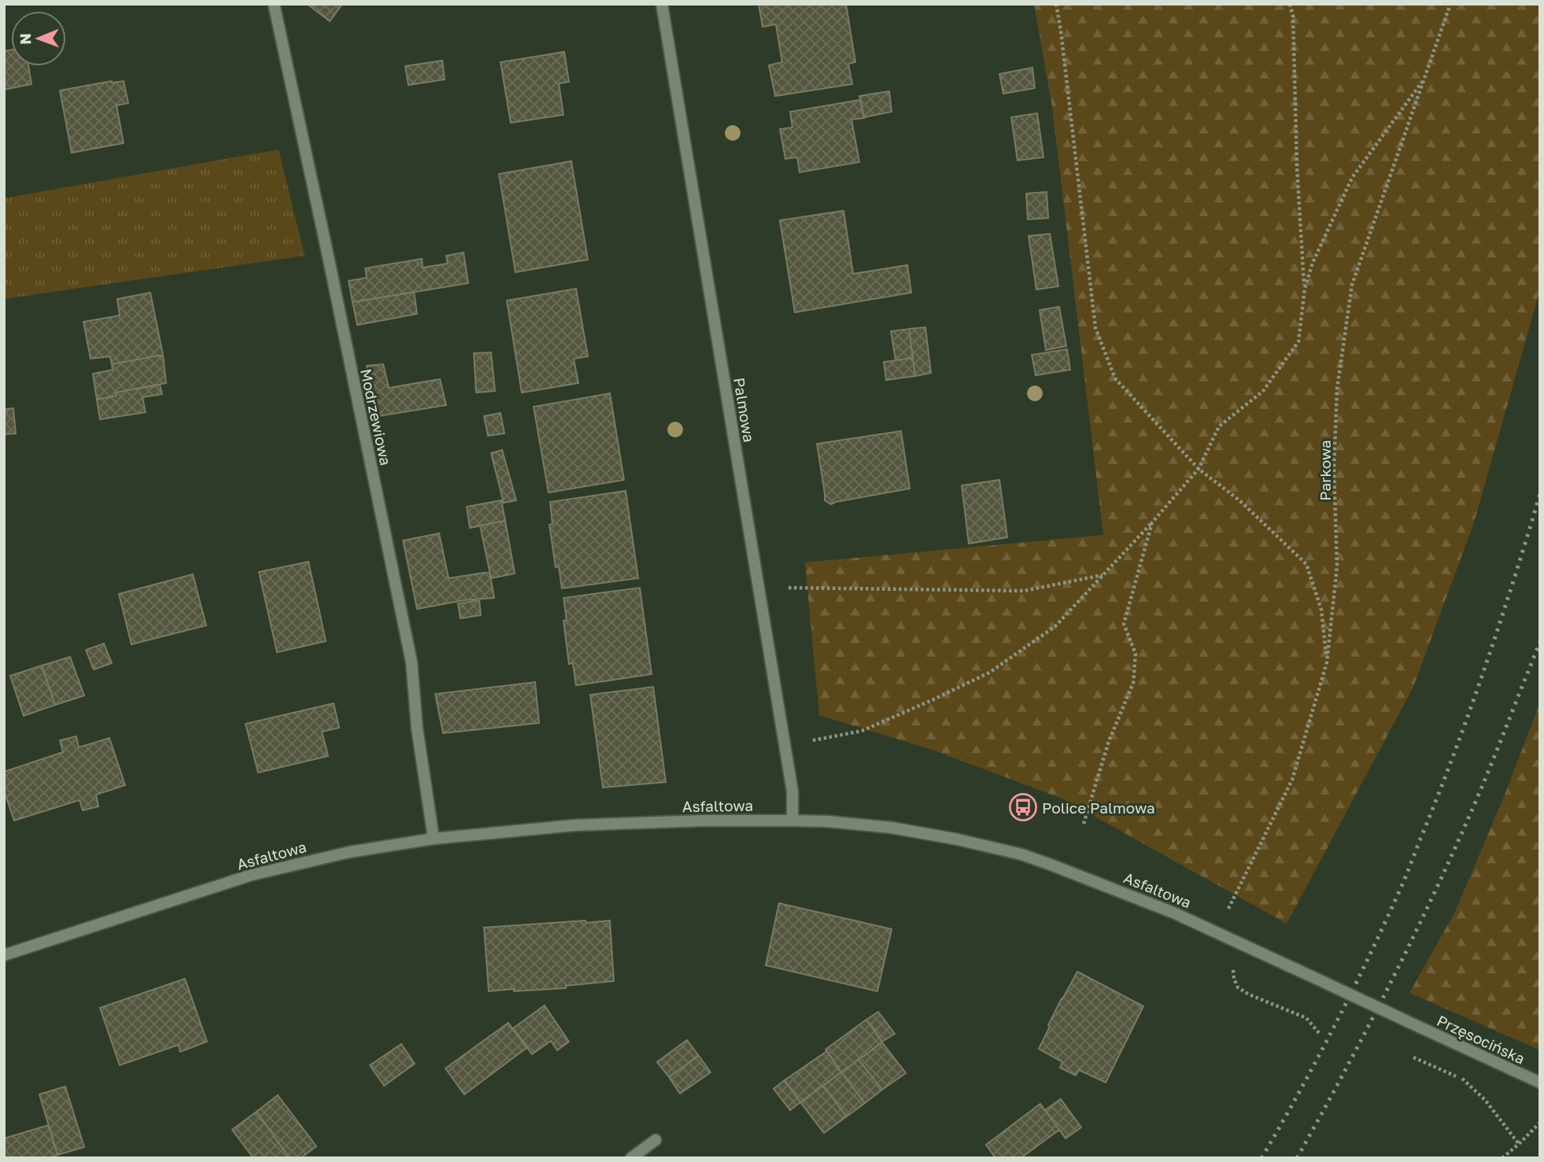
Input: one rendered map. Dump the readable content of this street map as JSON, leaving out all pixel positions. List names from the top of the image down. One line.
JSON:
{"streets":{"street":["Palmowa","Modrzewiowa","Asfaltowa","Przęsocińska"],"path":["Parkowa"]},"crossings":[["Palmowa","Asfaltowa"],["Modrzewiowa","Asfaltowa"],["Parkowa","Asfaltowa"],["Asfaltowa","Przęsocińska"]],"places":{"bus stop":["Police Palmowa"]},"north":"left"}
